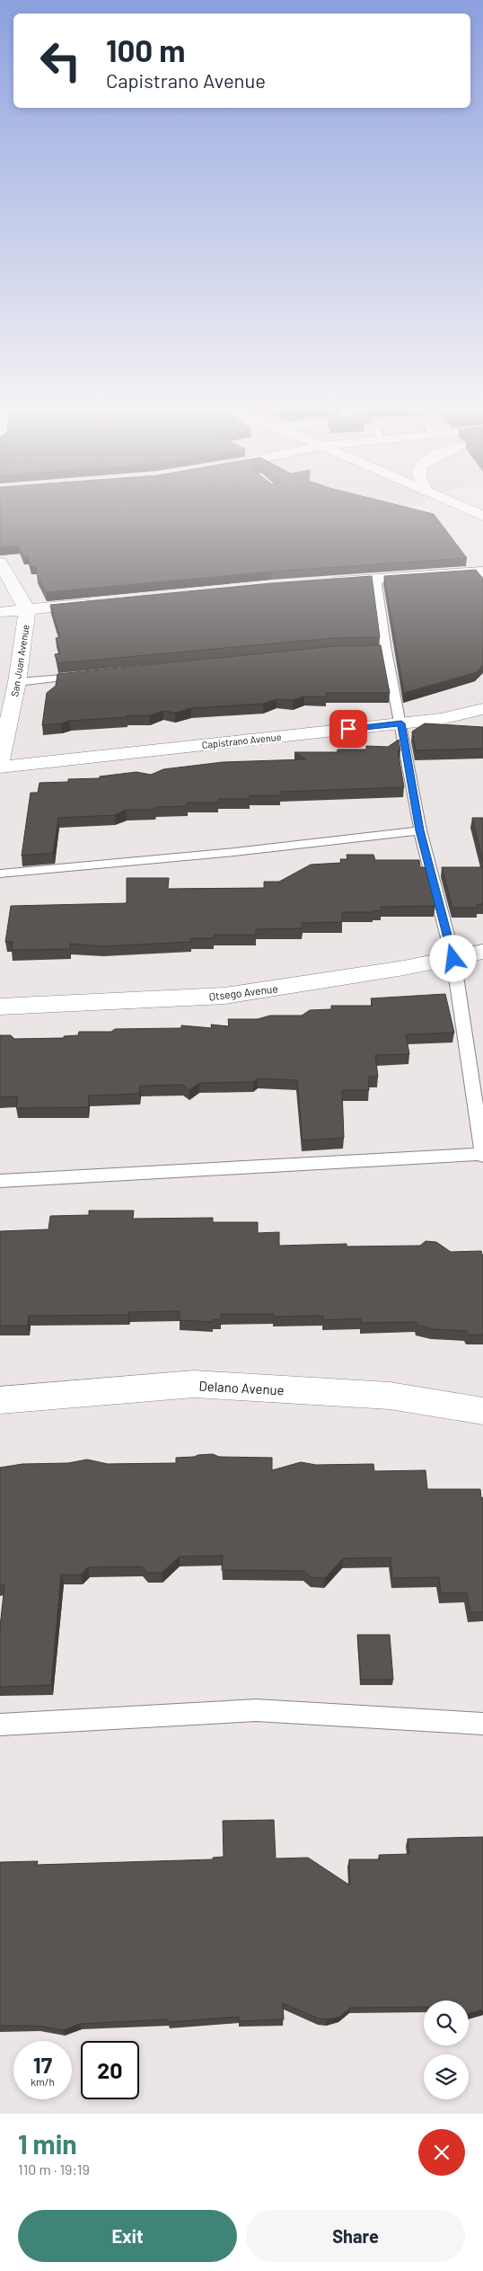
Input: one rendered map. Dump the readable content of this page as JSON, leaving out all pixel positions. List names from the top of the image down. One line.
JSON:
{"streets":{"street":["San Juan Avenue","Capistrano Avenue","Otsego Avenue","Delano Avenue"]},"page":{"turn":["100 m","Capistrano Avenue"],"speed":"17 km/h","limit":"20","heading":["1 min","110 m · 19:19"],"buttons":["Exit","Share"]}}
